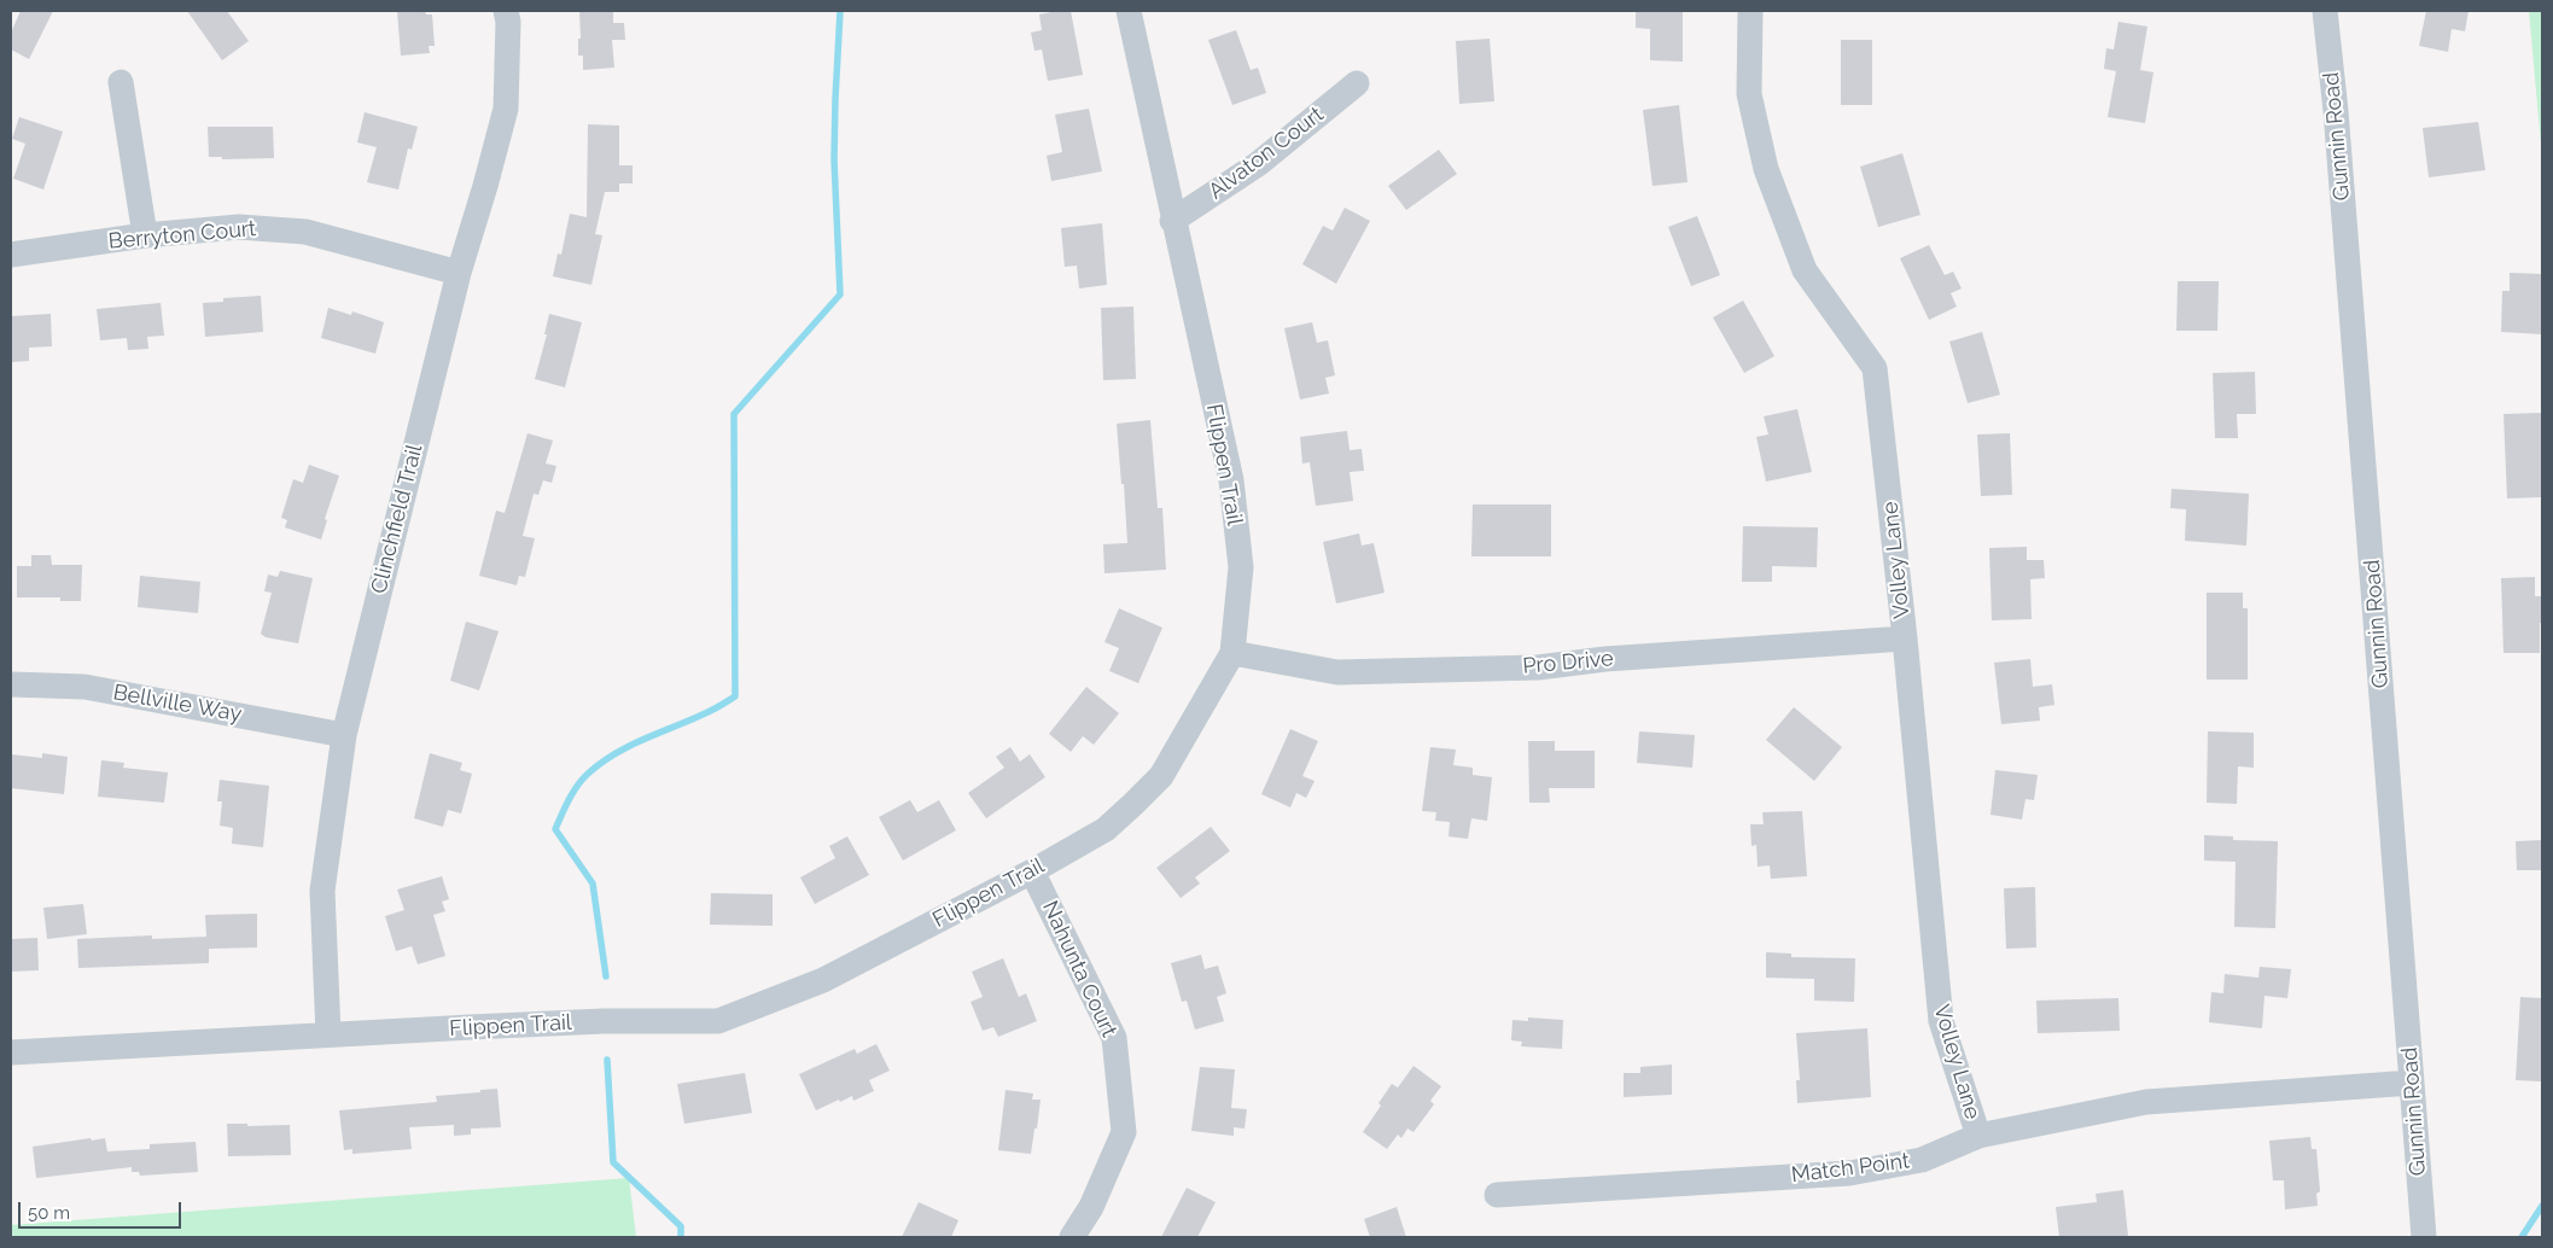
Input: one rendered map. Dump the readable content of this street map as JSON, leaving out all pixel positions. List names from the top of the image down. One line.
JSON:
{"streets":{"street":["Gunnin Road","Alvaton Court","Berryton Court","Flippen Trail","Clinchfield Trail","Volley Lane","Pro Drive","Bellville Way","Nahunta Court","Match Point"]},"crossings":[["Gunnin Road","Match Point"],["Alvaton Court","Flippen Trail"],["Berryton Court","Clinchfield Trail"],["Flippen Trail","Clinchfield Trail"],["Flippen Trail","Pro Drive"],["Flippen Trail","Nahunta Court"],["Clinchfield Trail","Bellville Way"],["Volley Lane","Pro Drive"],["Volley Lane","Match Point"]],"scale_bar":"50 m"}
